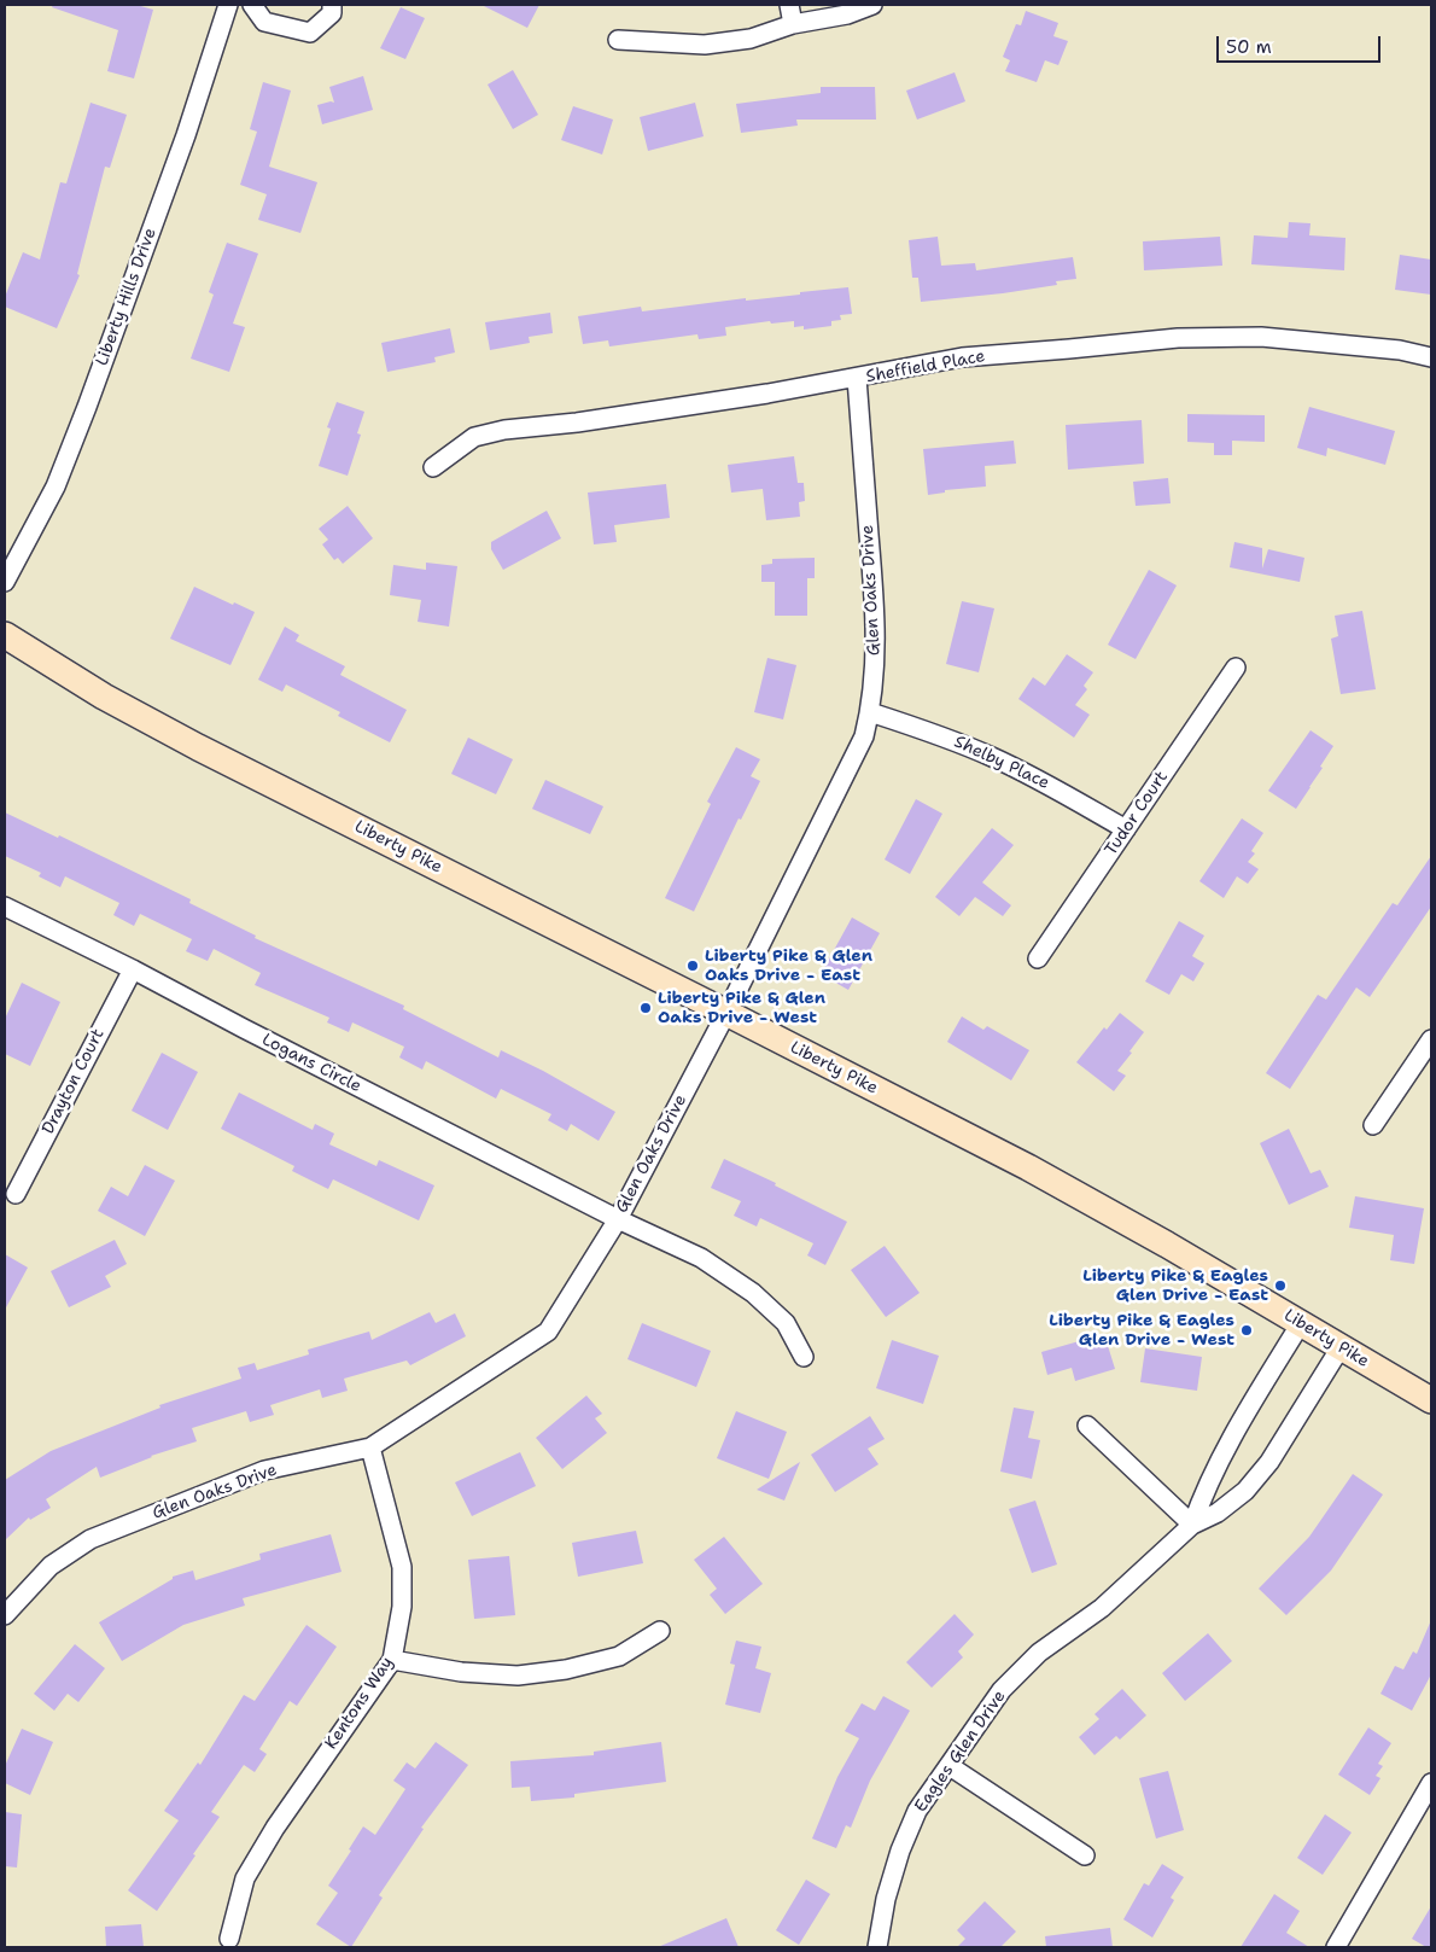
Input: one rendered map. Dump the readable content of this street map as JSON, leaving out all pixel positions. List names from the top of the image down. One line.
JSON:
{"streets":{"street":["Liberty Hills Drive","Sheffield Place","Glen Oaks Drive","Shelby Place","Tudor Court","Liberty Pike","Logans Circle","Drayton Court","Kentons Way","Eagles Glen Drive"]},"crossings":[["Sheffield Place","Glen Oaks Drive"],["Glen Oaks Drive","Shelby Place"],["Glen Oaks Drive","Liberty Pike"],["Glen Oaks Drive","Logans Circle"],["Glen Oaks Drive","Kentons Way"],["Shelby Place","Tudor Court"],["Liberty Pike","Eagles Glen Drive"],["Logans Circle","Drayton Court"]],"places":["Liberty Pike & Glen Oaks Drive - East","Liberty Pike & Glen Oaks Drive - West","Liberty Pike & Eagles Glen Drive - East","Liberty Pike & Eagles Glen Drive - West"],"scale_bar":"50 m"}
